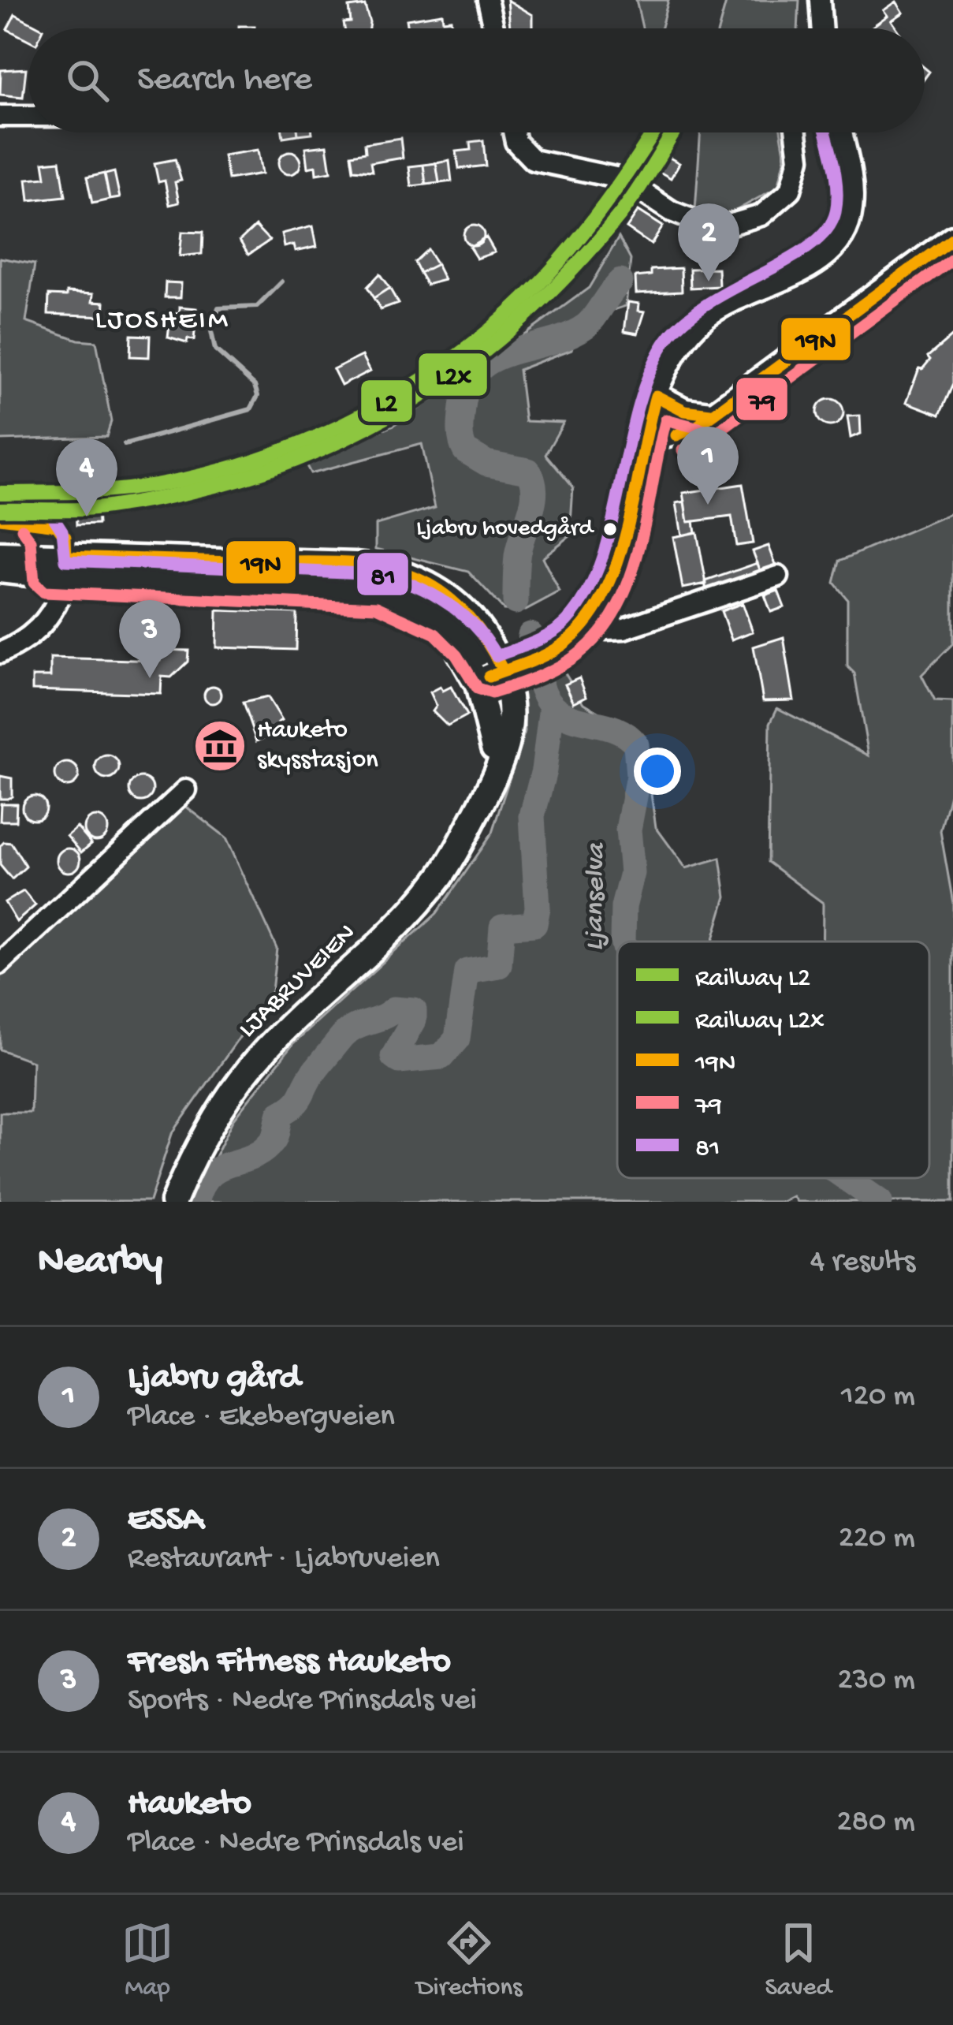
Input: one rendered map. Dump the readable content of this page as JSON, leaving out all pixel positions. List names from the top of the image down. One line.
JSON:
{"streets":{"main road":["LJABRUVEIEN"]},"districts":["LJOSHEIM"],"water":["Ljanselva"],"places":{"other":["Ljabru hovedgård"],"museum":["Hauketo skysstasjon"]},"lines":["rail line L2","rail line L2x","transit line 81","transit line 19N","transit line 79"],"legend":["Railway L2","Railway L2x","19N","79","81"],"page":{"search":"Search here","pins":["2","1","4","3"],"heading":["Nearby","4 results"],"list":[{"mark":"1","name":"Ljabru gård","note":"Place · Ekebergveien","value":"120 m"},{"mark":"2","name":"ESSA","note":"Restaurant · Ljabruveien","value":"220 m"},{"mark":"3","name":"Fresh Fitness Hauketo","note":"Sports · Nedre Prinsdals vei","value":"230 m"},{"mark":"4","name":"Hauketo","note":"Place · Nedre Prinsdals vei","value":"280 m"}],"nav":["Map","Directions","Saved"]}}
